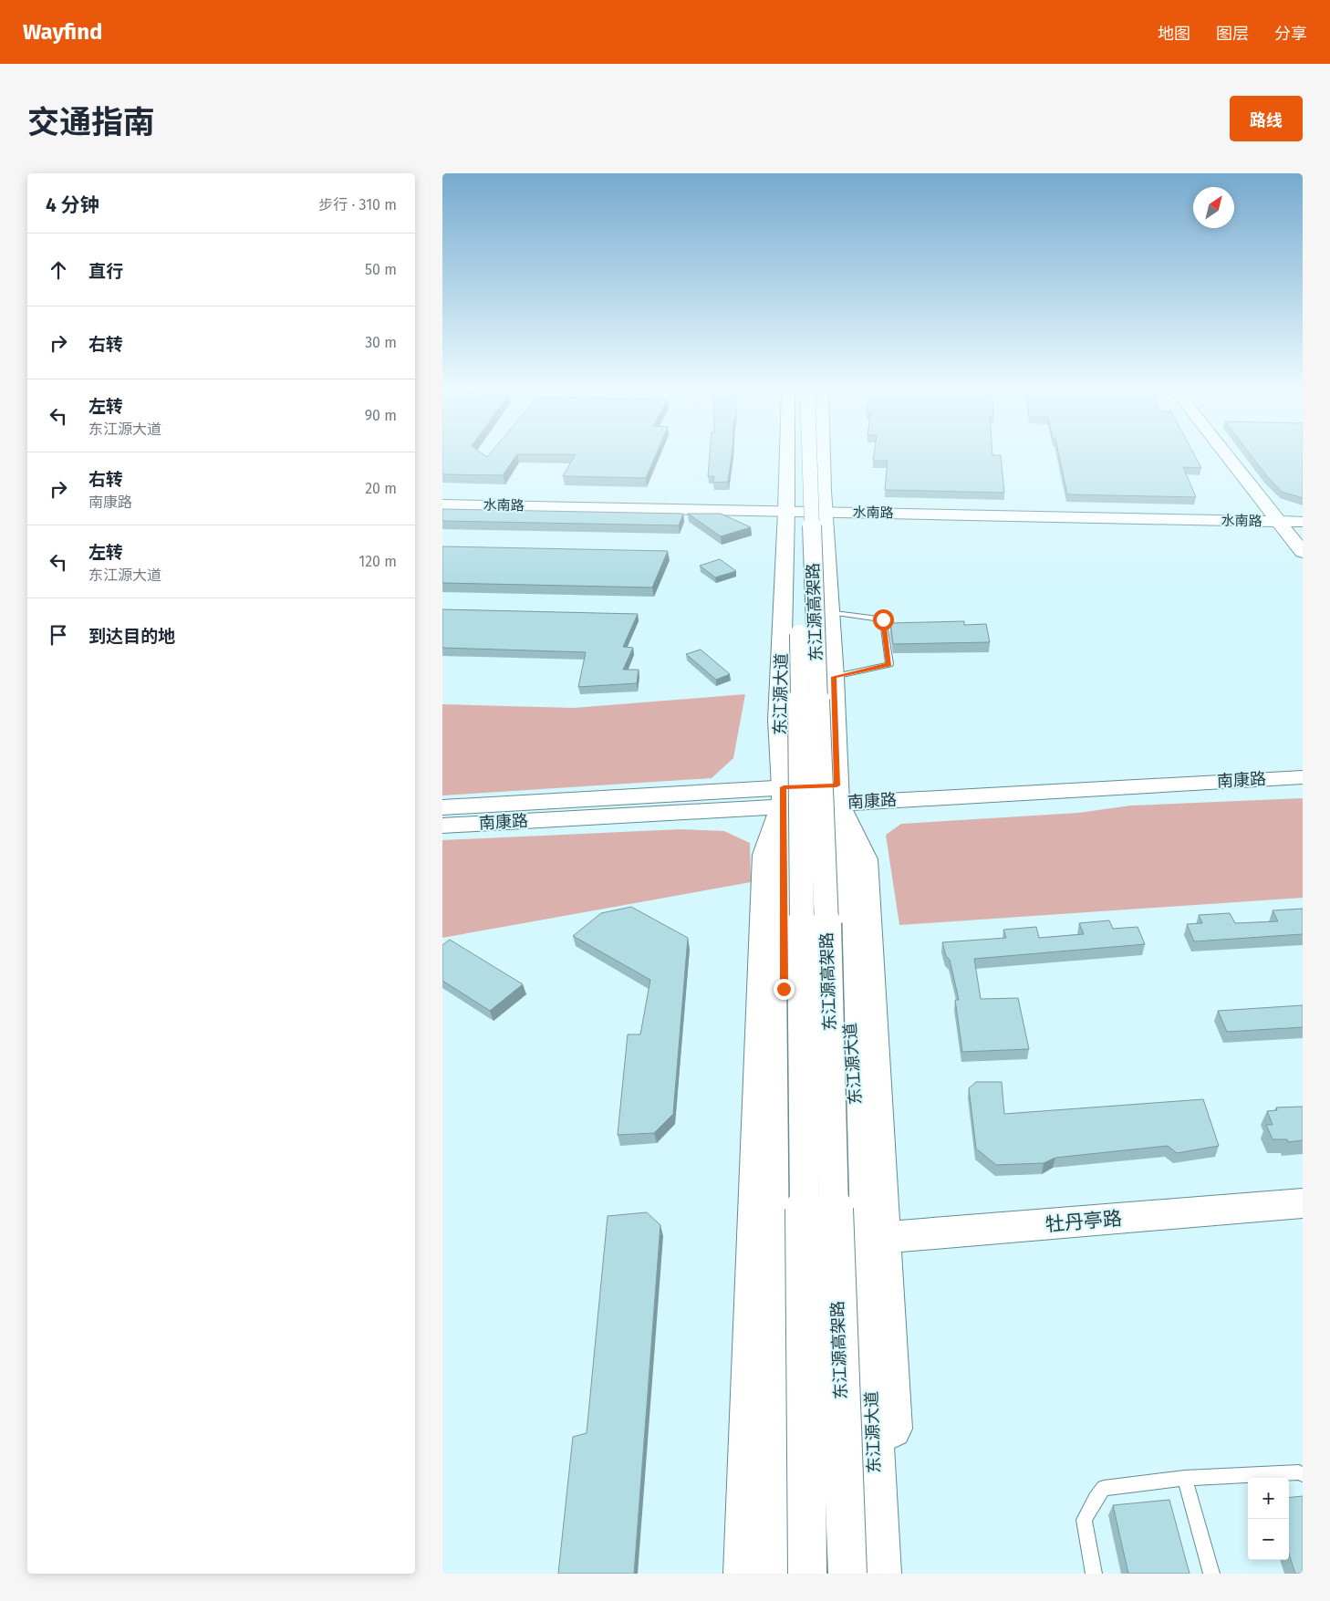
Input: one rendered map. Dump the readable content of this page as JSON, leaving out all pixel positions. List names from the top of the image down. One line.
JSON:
{"streets":{"main road":["水南路","东江源高架路","东江源大道","南康路","牡丹亭路"]},"crossings":[["水南路","东江源大道"],["东江源大道","南康路"],["东江源大道","牡丹亭路"]],"north":"top right","page":{"header":"Wayfind","nav":["地图","图层","分享"],"title":"交通指南","buttons":"路线","heading":["4 分钟","步行 · 310 m"],"list":[["直行","50 m"],["右转","30 m"],["左转","东江源大道","90 m"],["右转","南康路","20 m"],["左转","东江源大道","120 m"],"到达目的地"],"map_buttons":["+","−"]}}
